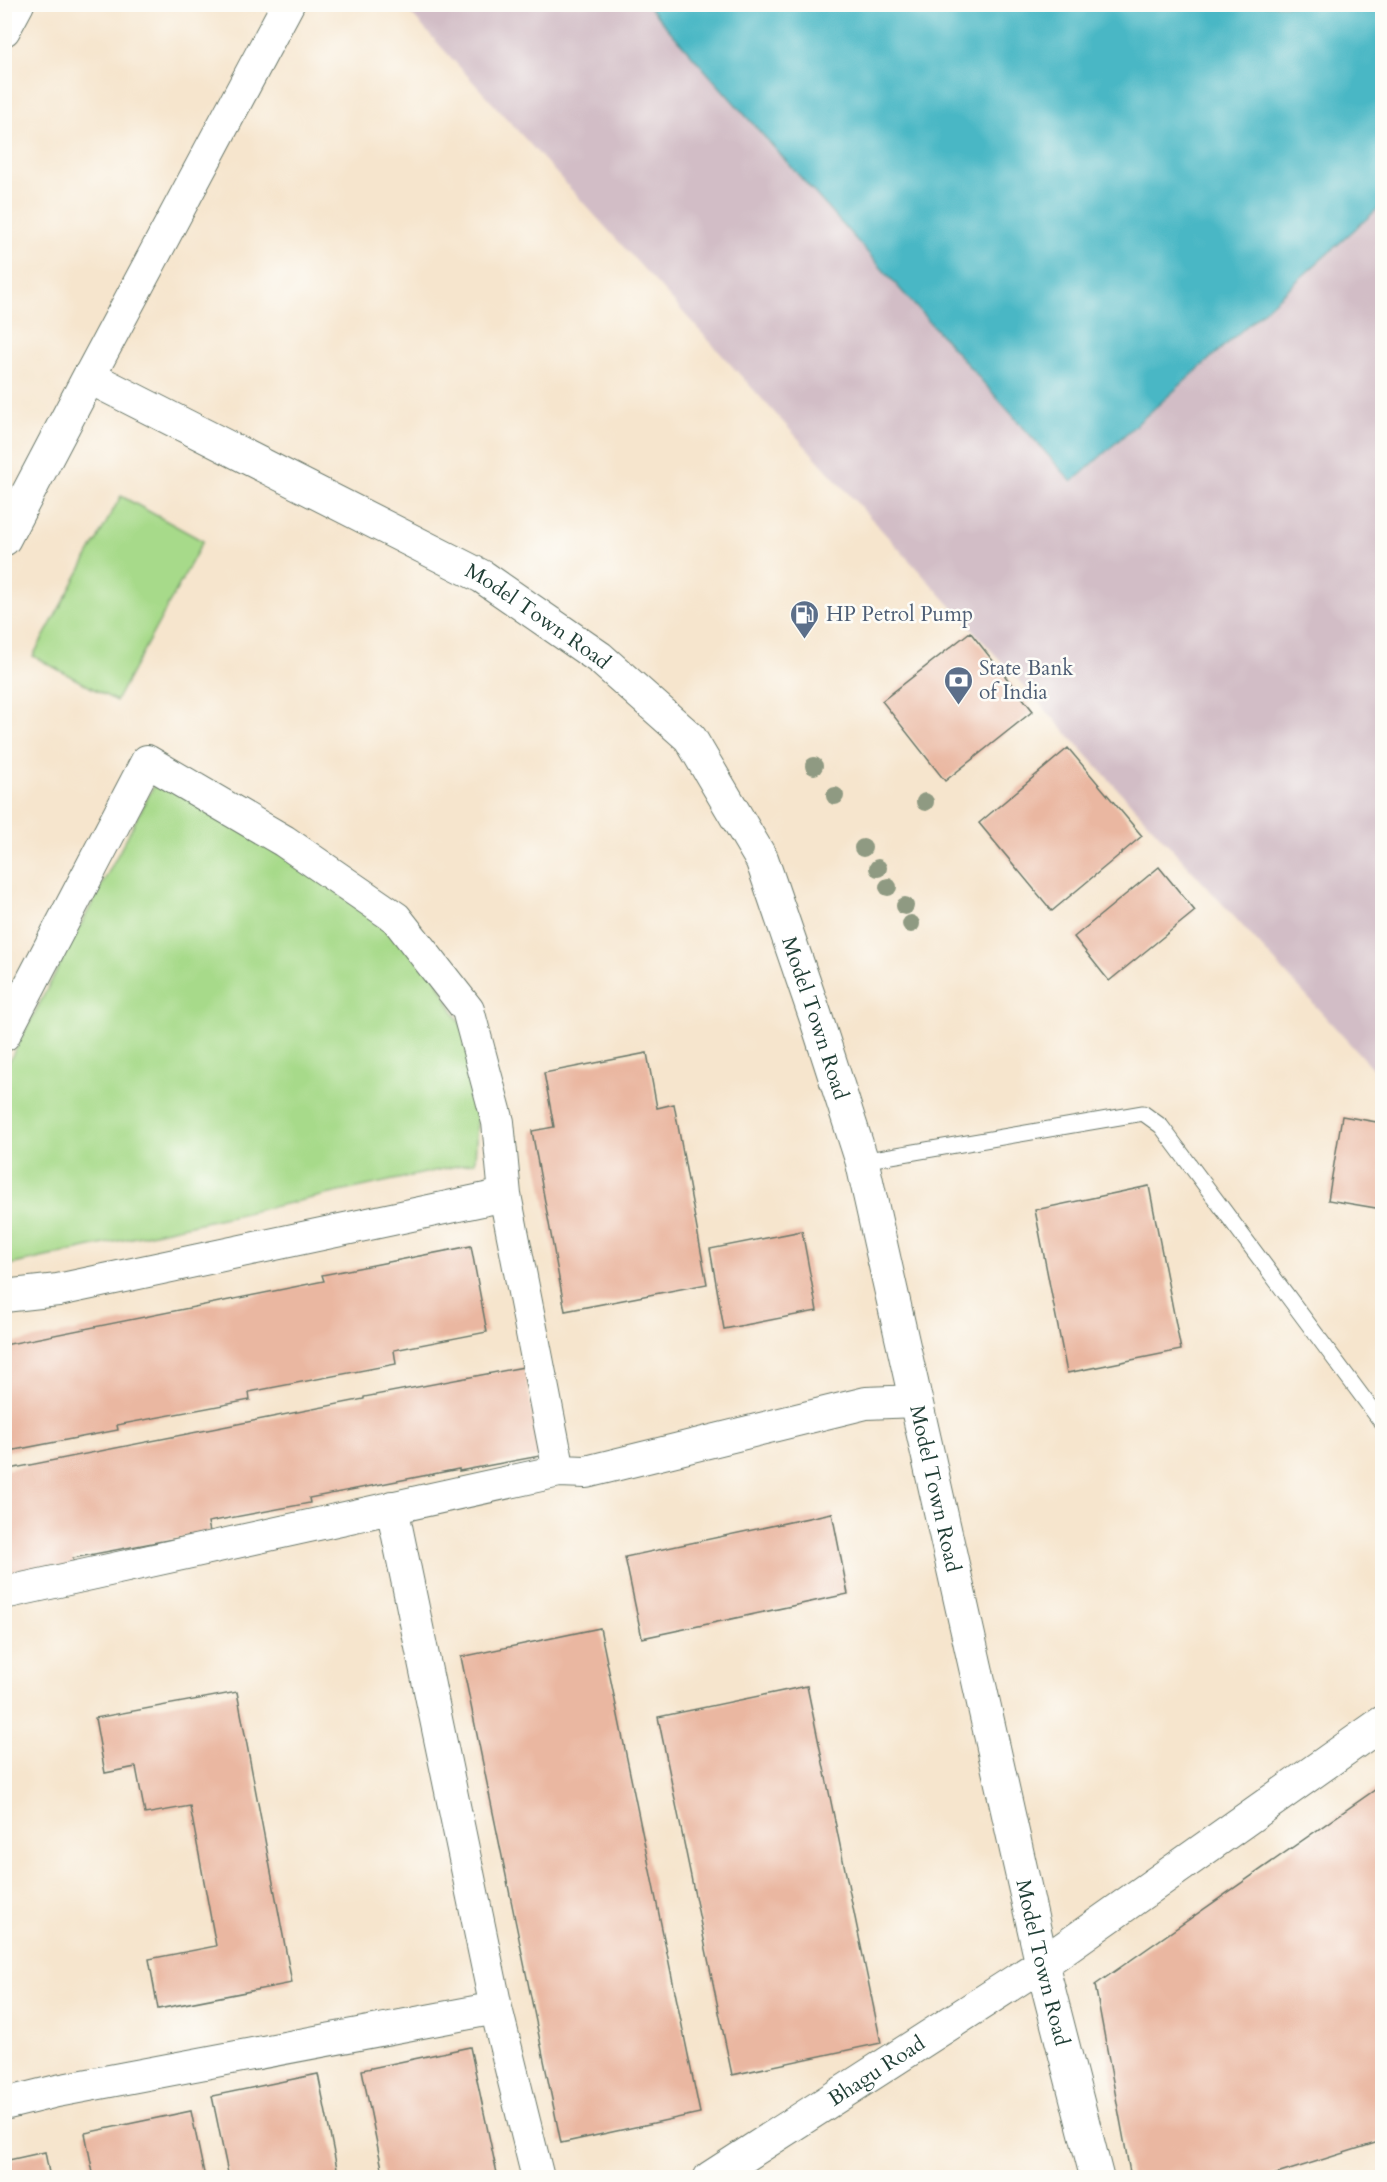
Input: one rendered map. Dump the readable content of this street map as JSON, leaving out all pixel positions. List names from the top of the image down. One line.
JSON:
{"streets":{"main road":["Model Town Road","Bhagu Road"]},"crossings":[["Model Town Road","Bhagu Road"]],"places":{"fuel station":["HP Petrol Pump"],"bank":["State Bank of India"]}}
